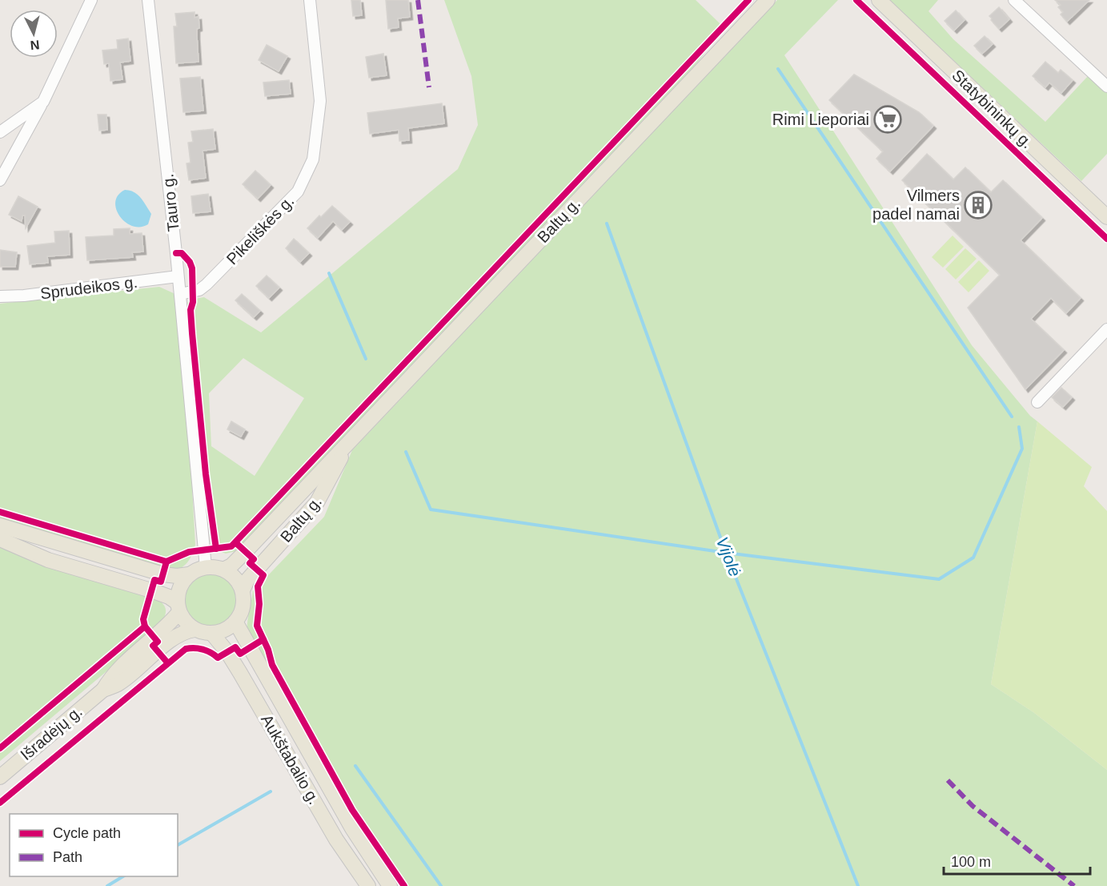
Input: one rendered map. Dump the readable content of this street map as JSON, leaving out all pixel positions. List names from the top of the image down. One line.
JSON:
{"streets":{"main road":["Statybininkų g.","Baltų g.","Išradėjų g.","Aukštabalio g."],"street":["Tauro g.","Pikeliškės g.","Sprudeikos g."]},"crossings":[["Tauro g.","Baltų g."],["Tauro g.","Pikeliškės g."],["Tauro g.","Sprudeikos g."],["Tauro g.","Išradėjų g."],["Tauro g.","Aukštabalio g."],["Baltų g.","Išradėjų g."],["Baltų g.","Aukštabalio g."],["Išradėjų g.","Aukštabalio g."]],"water":["Vijolė"],"places":{"supermarket":["Rimi Lieporiai"],"building":["Vilmers padel namai"]},"legend":["Cycle path","Path"],"scale_bar":"100 m","north":"bottom"}
